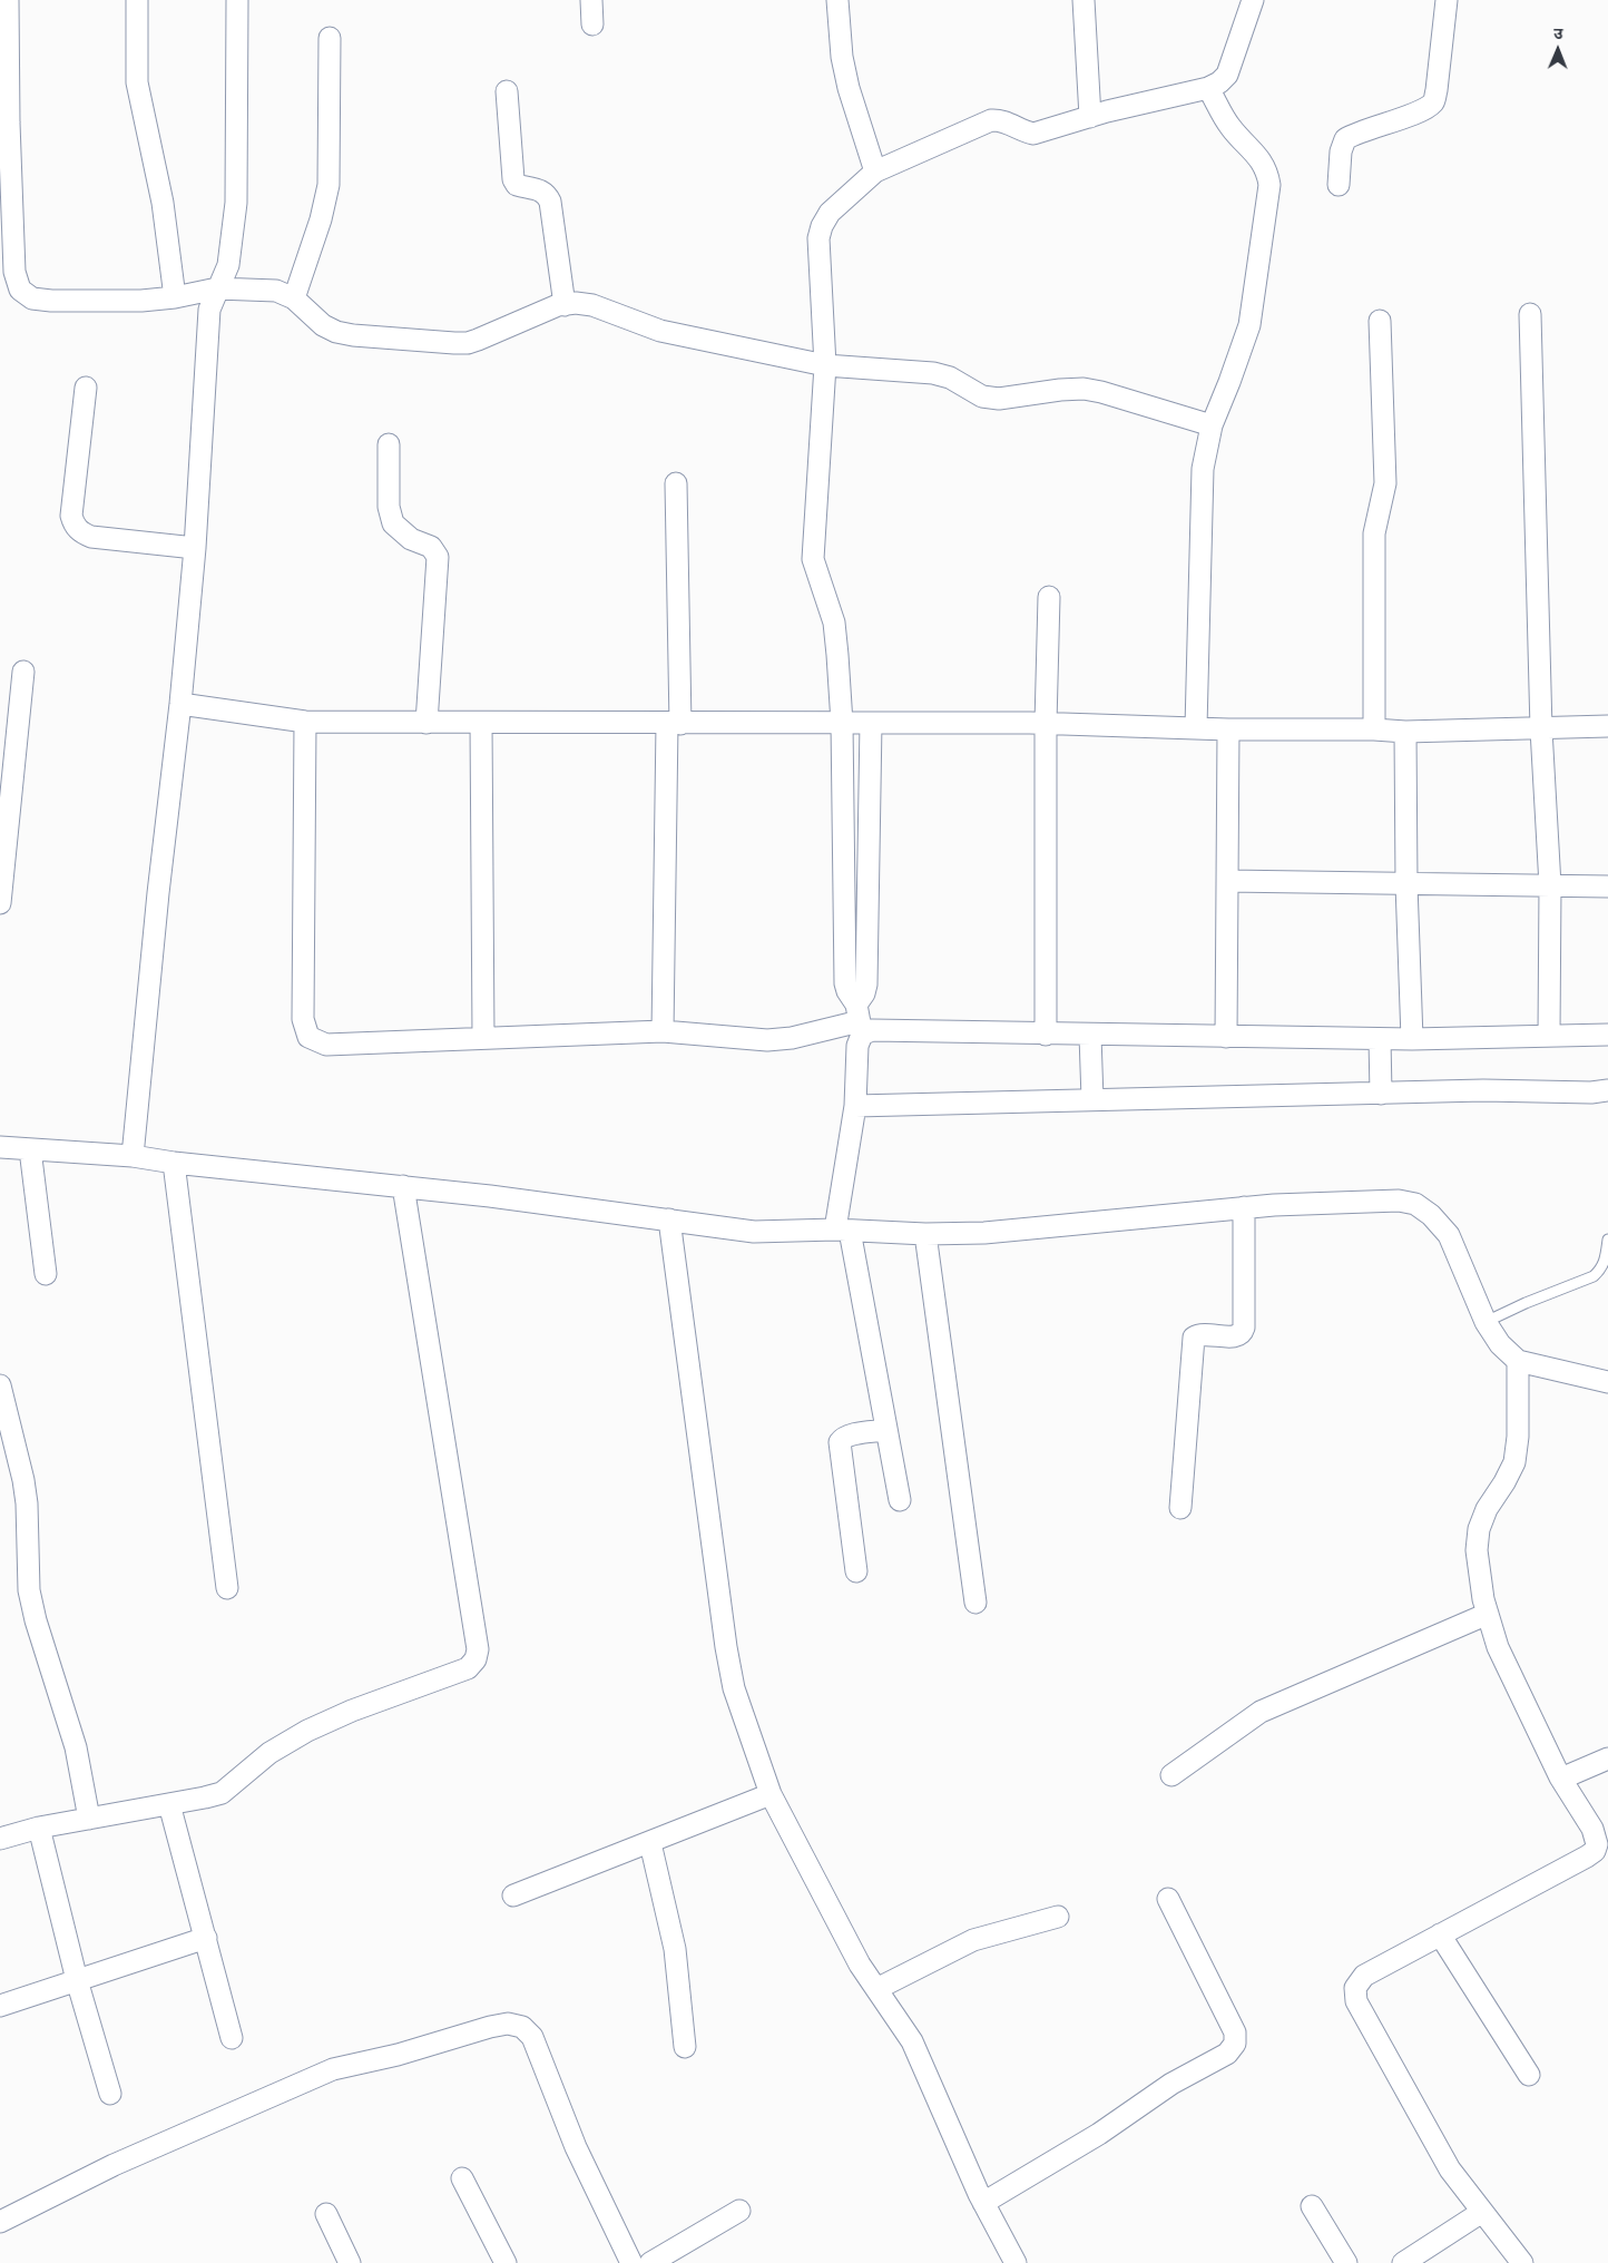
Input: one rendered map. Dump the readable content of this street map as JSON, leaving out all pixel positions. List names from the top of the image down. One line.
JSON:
{"north":"top"}
